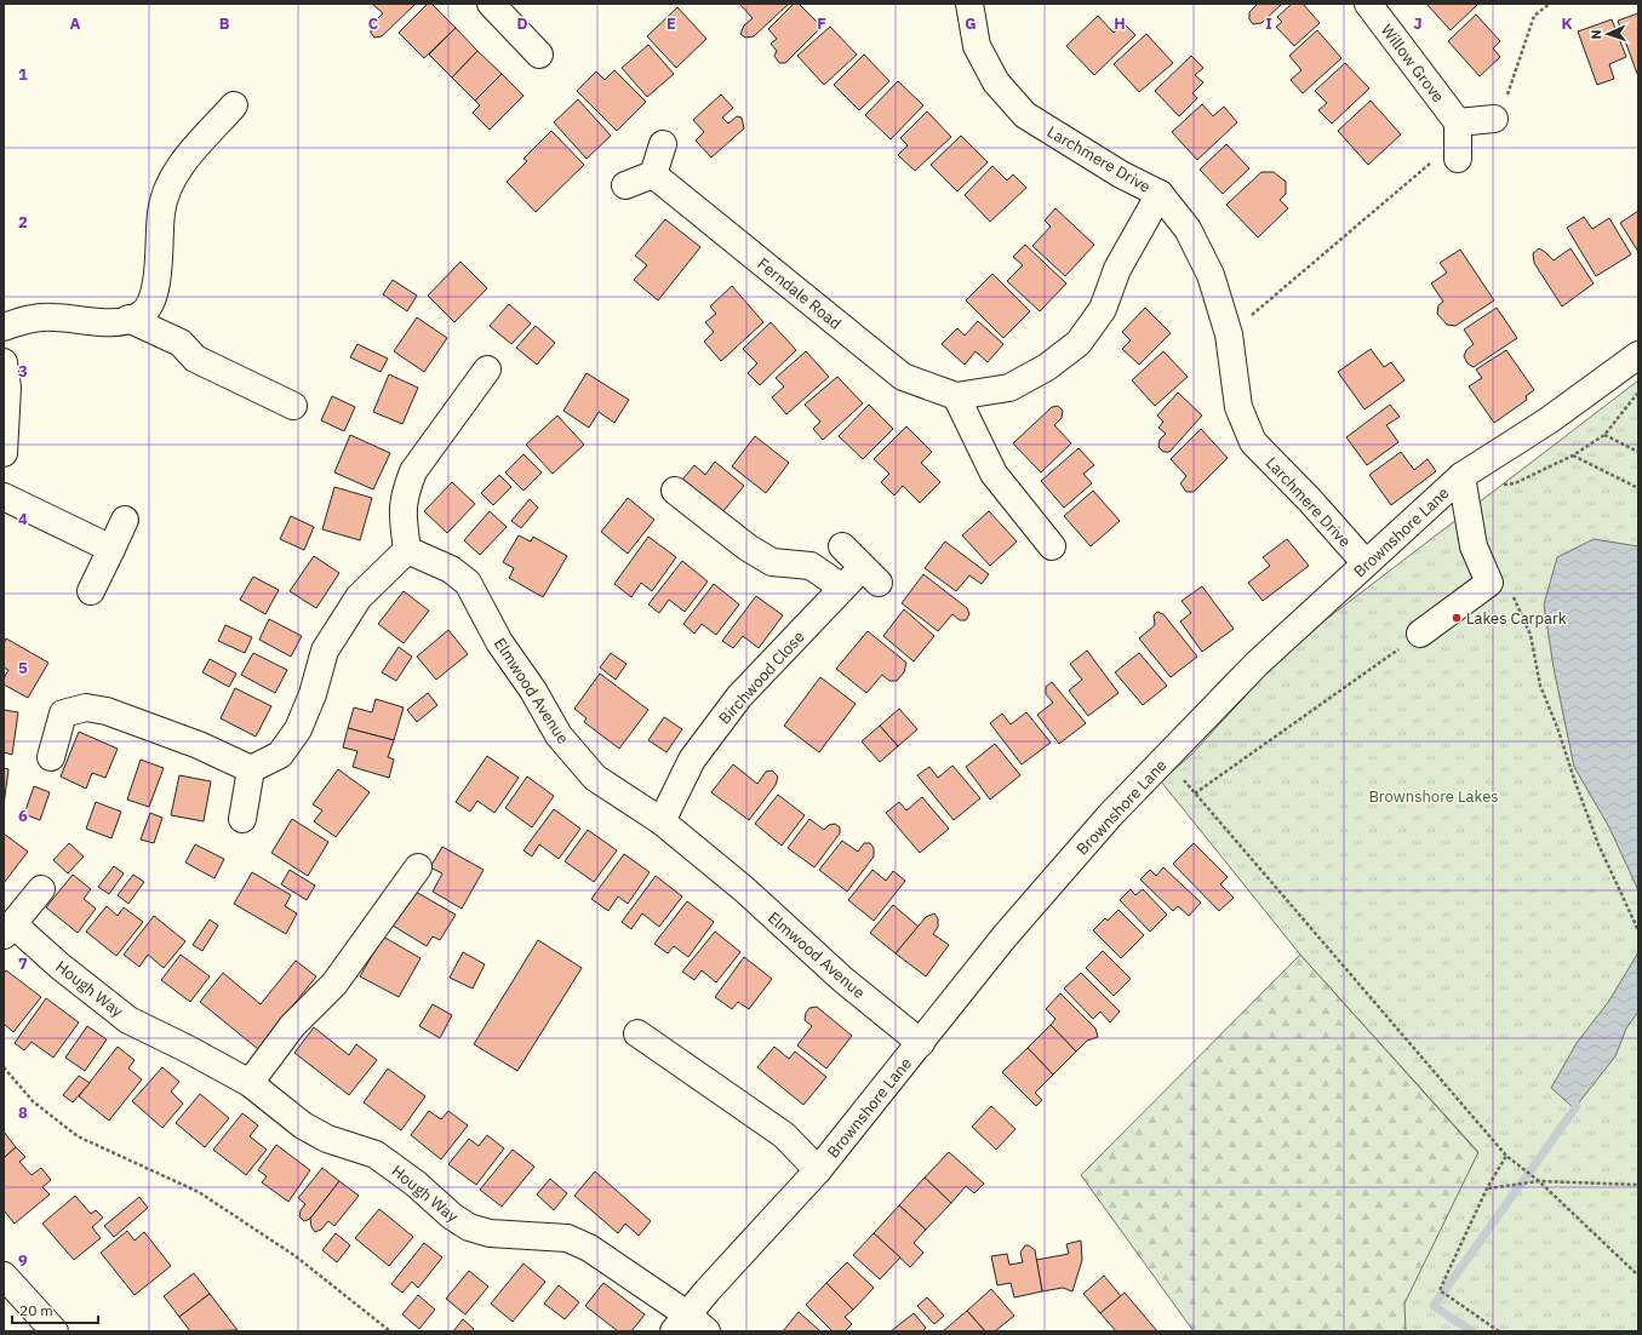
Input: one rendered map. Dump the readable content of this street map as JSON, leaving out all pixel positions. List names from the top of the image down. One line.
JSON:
{"streets":{"street":["Willow Grove","Larchmere Drive","Ferndale Road","Brownshore Lane","Birchwood Close","Elmwood Avenue","Hough Way"]},"crossings":[["Larchmere Drive","Brownshore Lane"],["Brownshore Lane","Elmwood Avenue"],["Brownshore Lane","Hough Way"],["Birchwood Close","Elmwood Avenue"]],"parks":["Brownshore Lakes"],"places":["Lakes Carpark"],"scale_bar":"20 m","north":"left","grid":{"columns":["A","B","C","D","E","F","G","H","I","J","K"],"rows":["1","2","3","4","5","6","7","8","9"]}}
